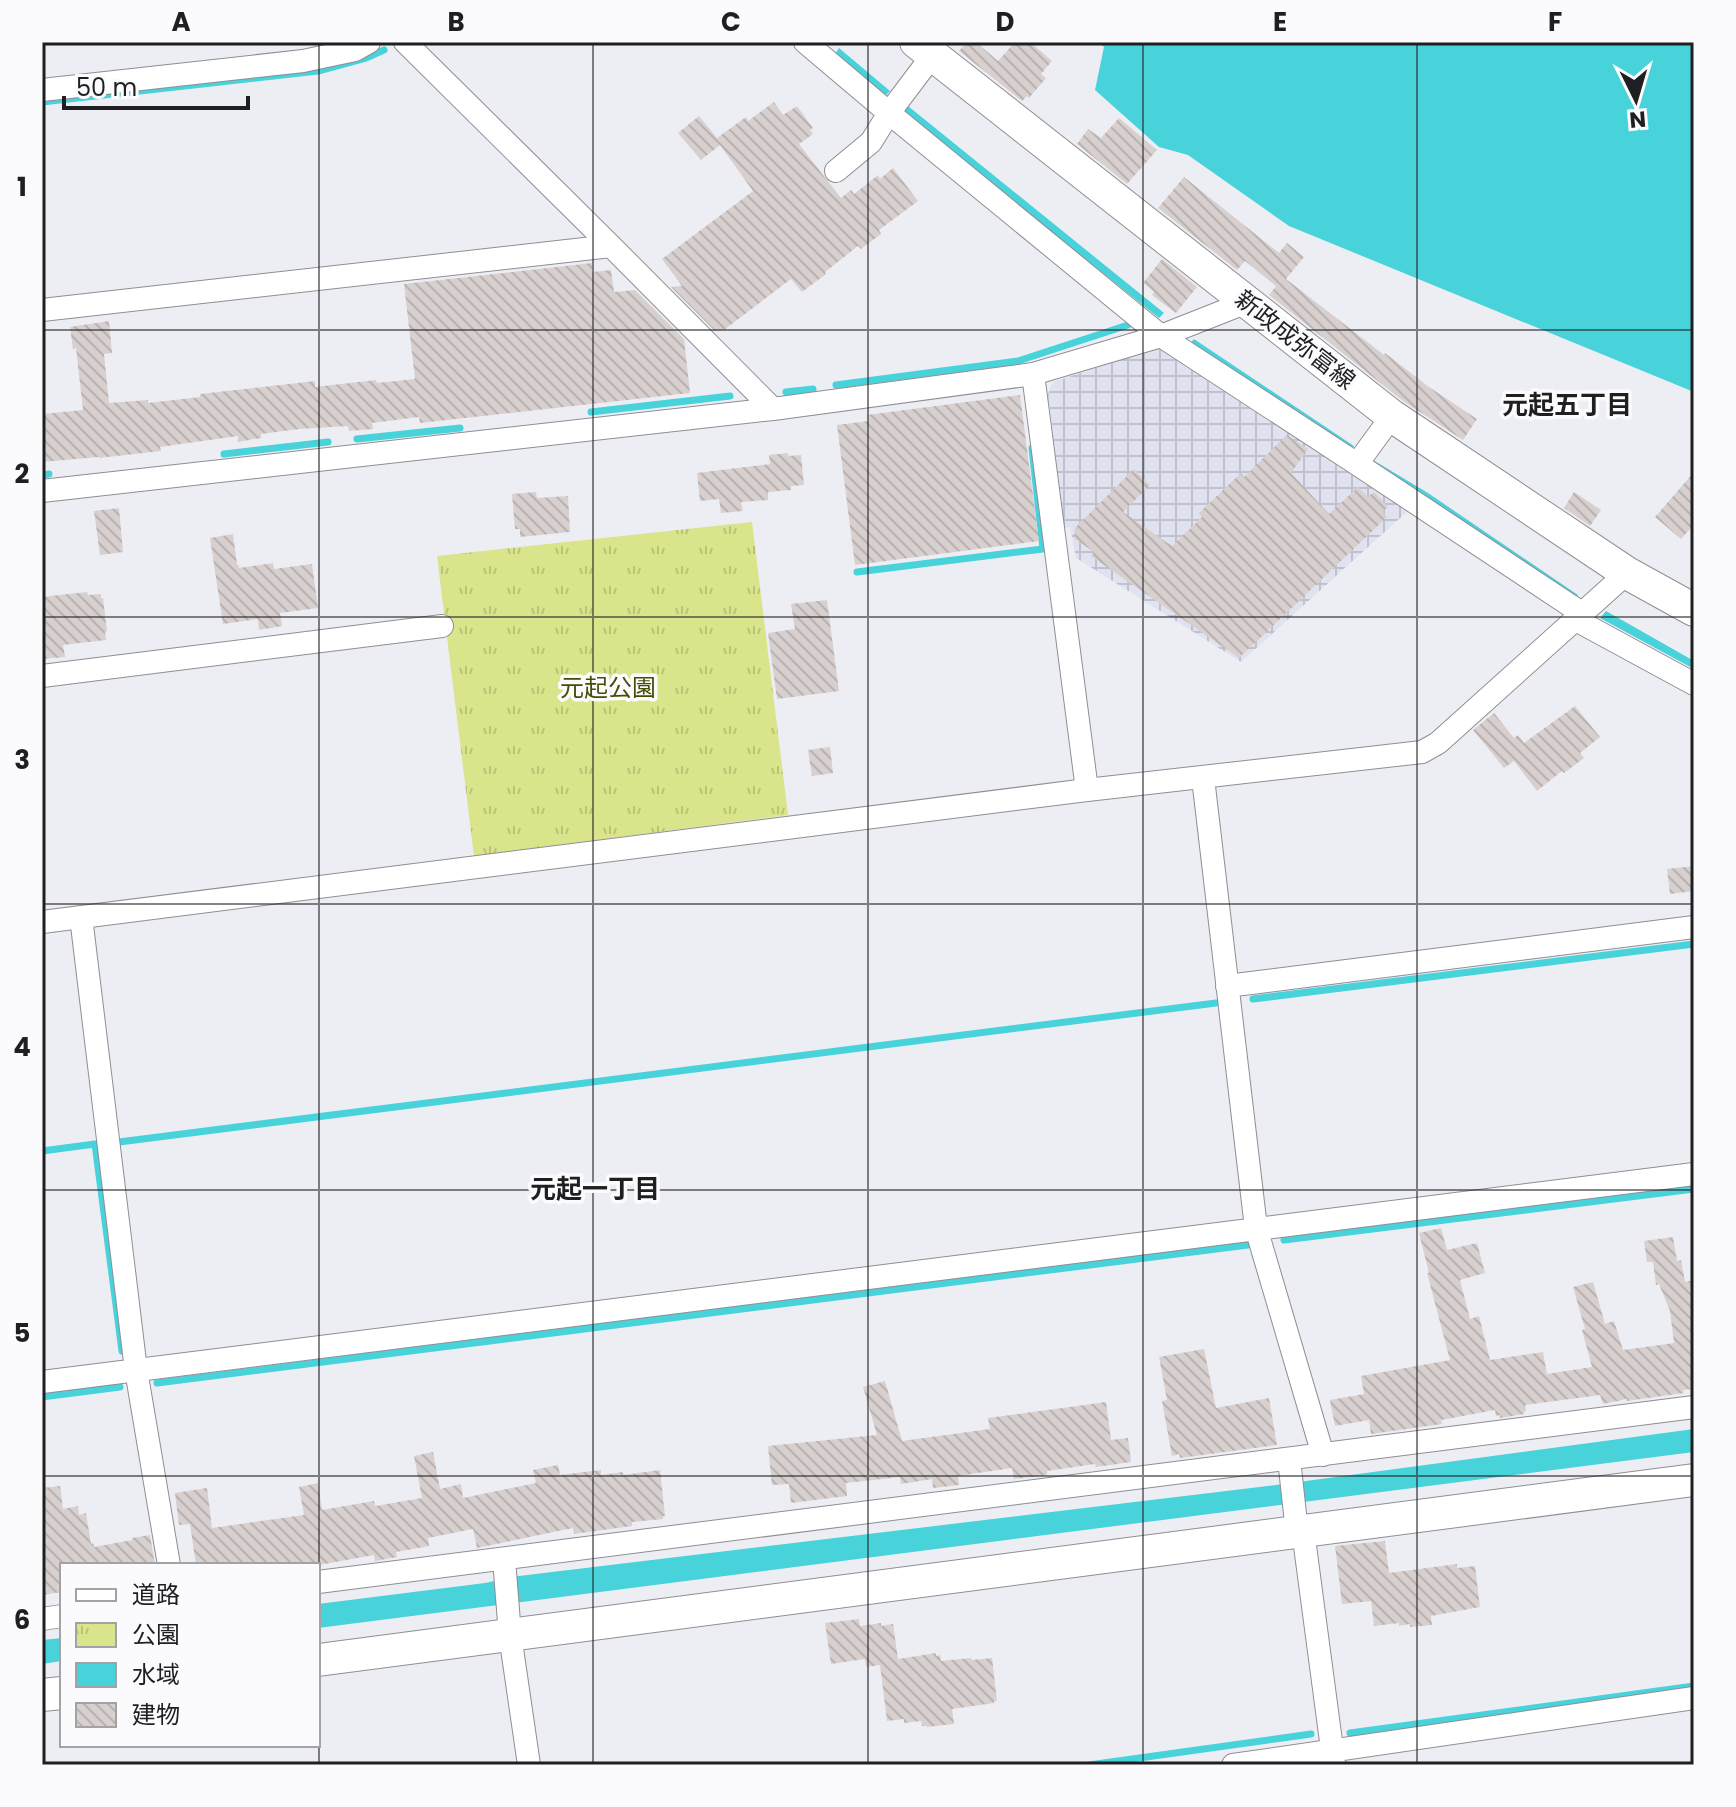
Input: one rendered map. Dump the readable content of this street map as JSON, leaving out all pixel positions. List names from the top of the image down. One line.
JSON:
{"streets":{"street":["新政成弥富線"]},"districts":["元起五丁目","元起一丁目"],"parks":["元起公園"],"legend":["道路","公園","水域","建物"],"scale_bar":"50 m","north":"bottom","grid":{"columns":["A","B","C","D","E","F"],"rows":["1","2","3","4","5","6"]}}
